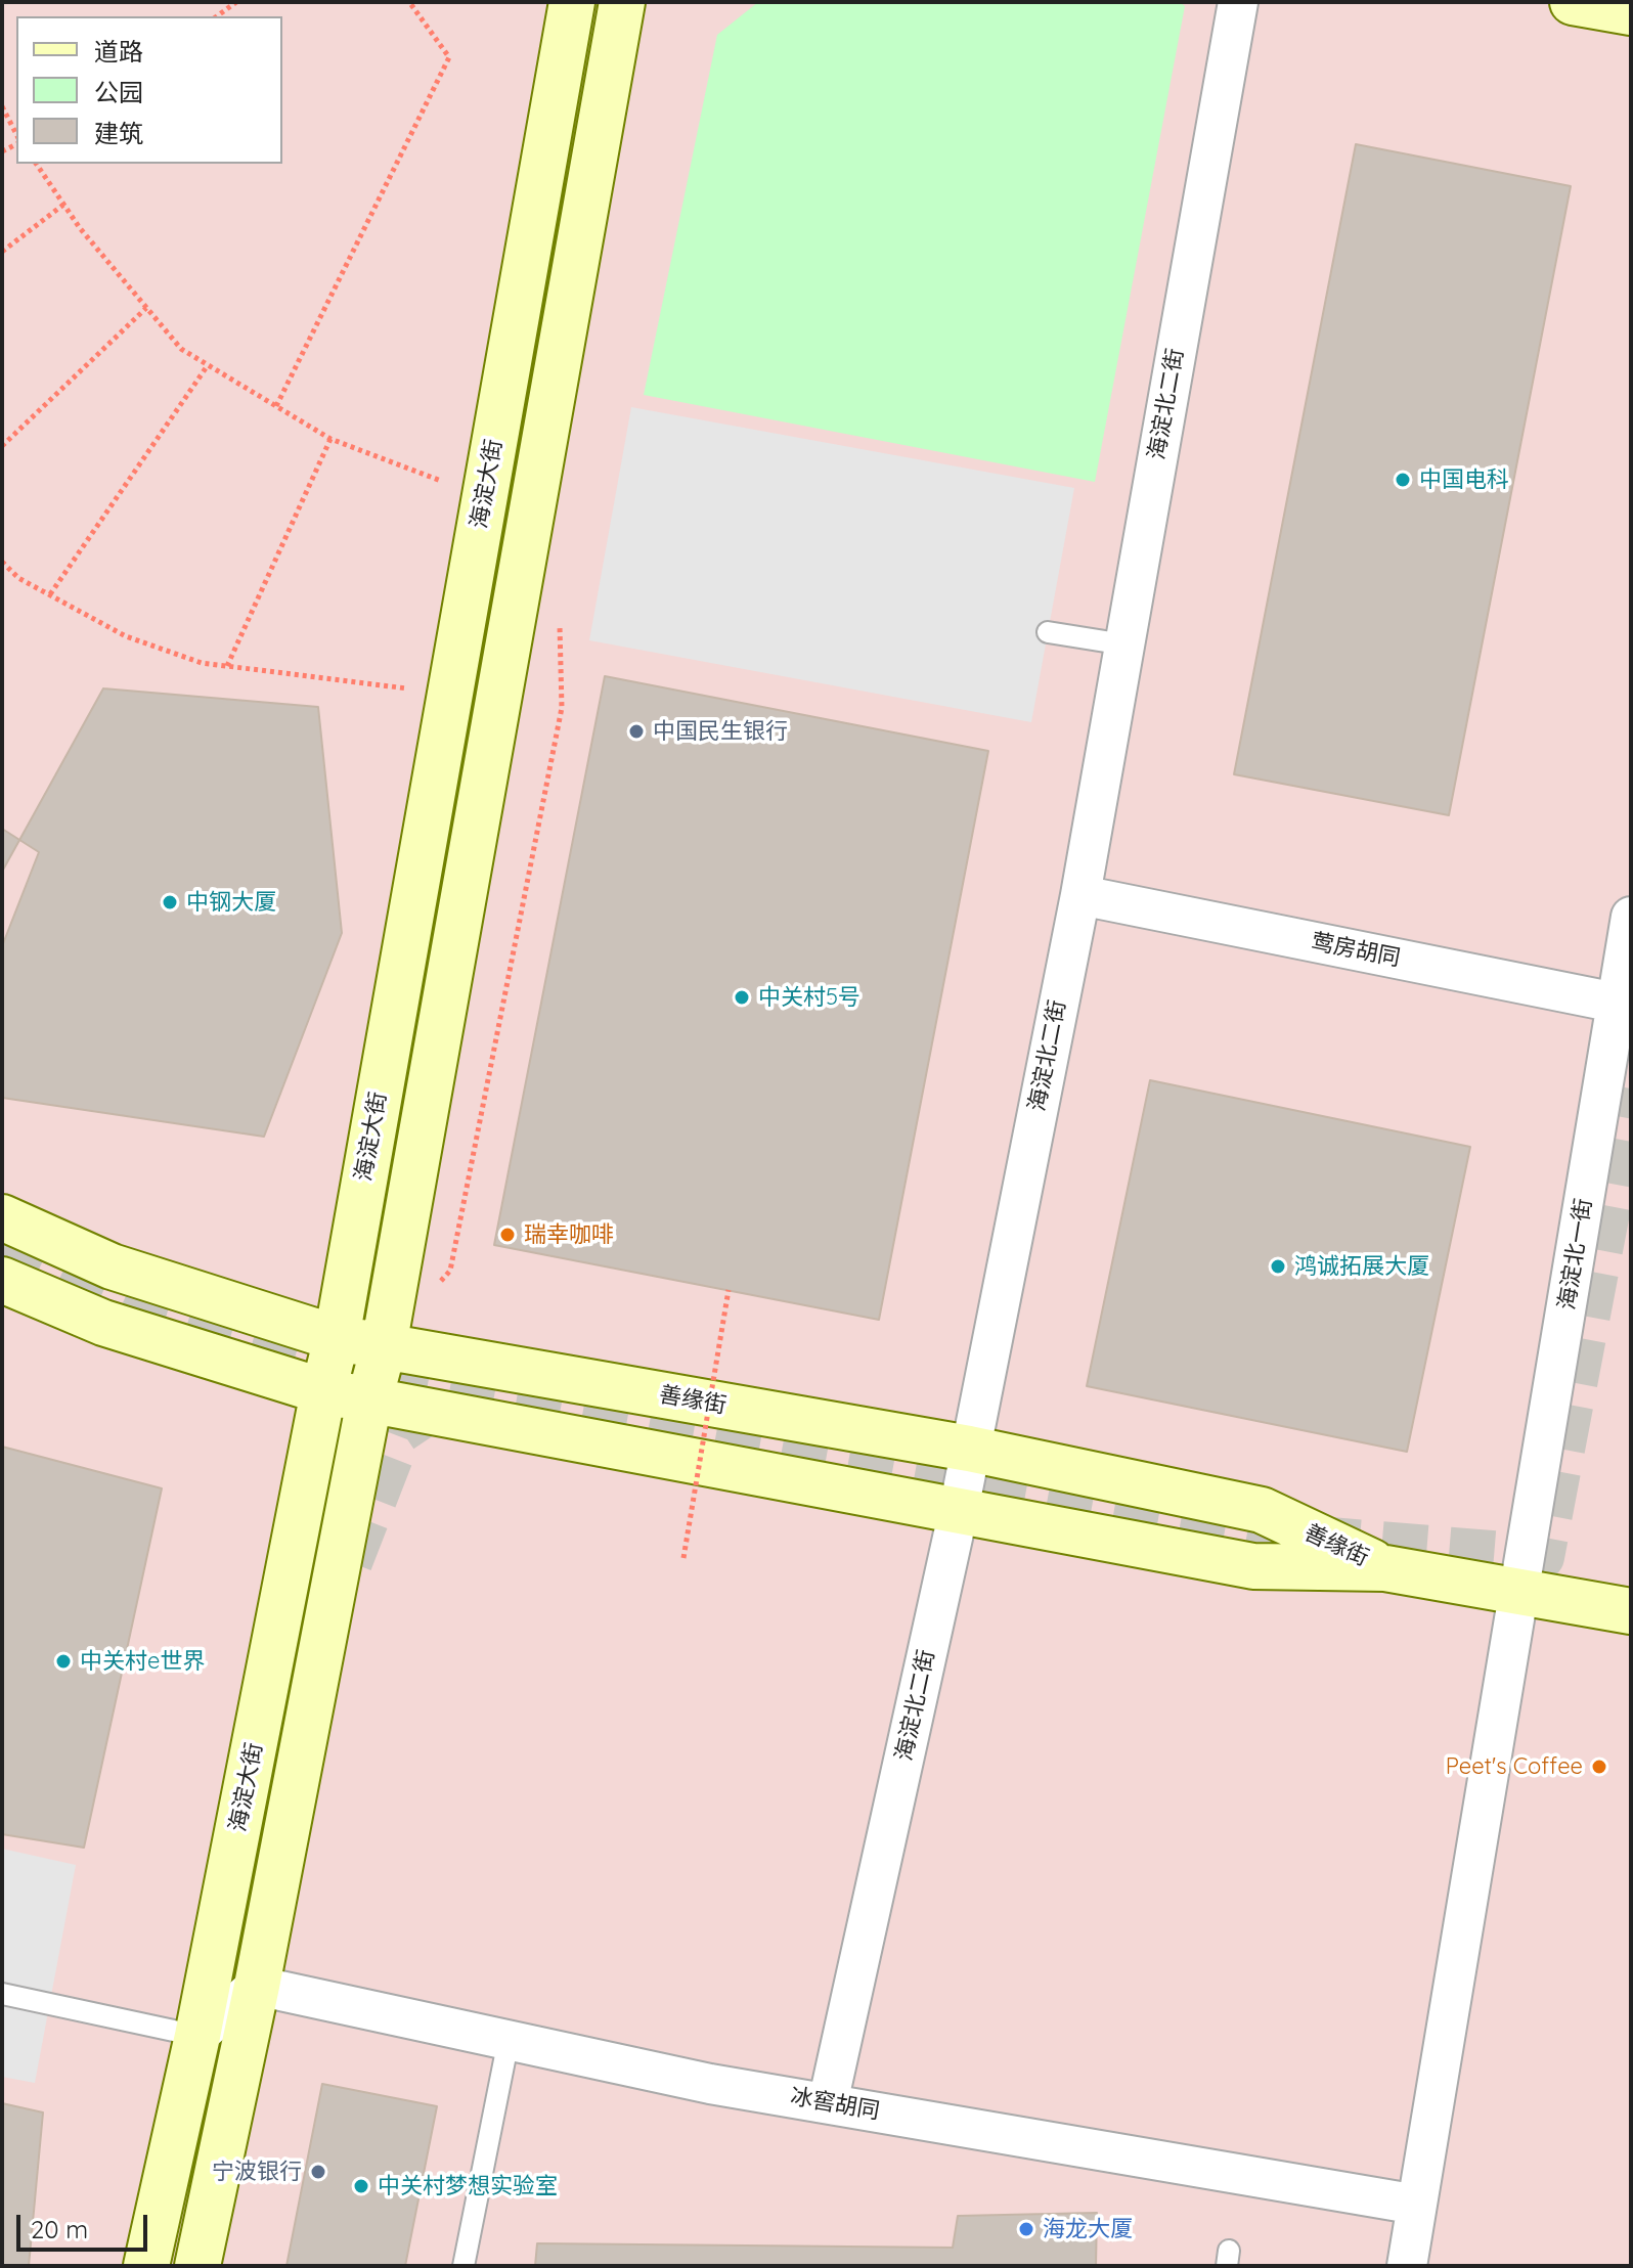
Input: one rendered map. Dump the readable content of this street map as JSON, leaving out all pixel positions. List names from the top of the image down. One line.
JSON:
{"streets":{"main road":["海淀大街","善缘街"],"street":["海淀北二街","莺房胡同","海淀北一街","冰窖胡同"]},"crossings":[["海淀北二街","莺房胡同"],["海淀北二街","善缘街"],["海淀北二街","冰窖胡同"],["海淀大街","善缘街"],["莺房胡同","海淀北一街"],["海淀北一街","善缘街"],["海淀北一街","冰窖胡同"]],"places":["中国电科","中国民生银行","中钢大厦","中关村5号","瑞幸咖啡","鸿诚拓展大厦","中关村e世界","Peet's Coffee","宁波银行","中关村梦想实验室","海龙大厦"],"legend":["道路","公园","建筑"],"scale_bar":"20 m"}
